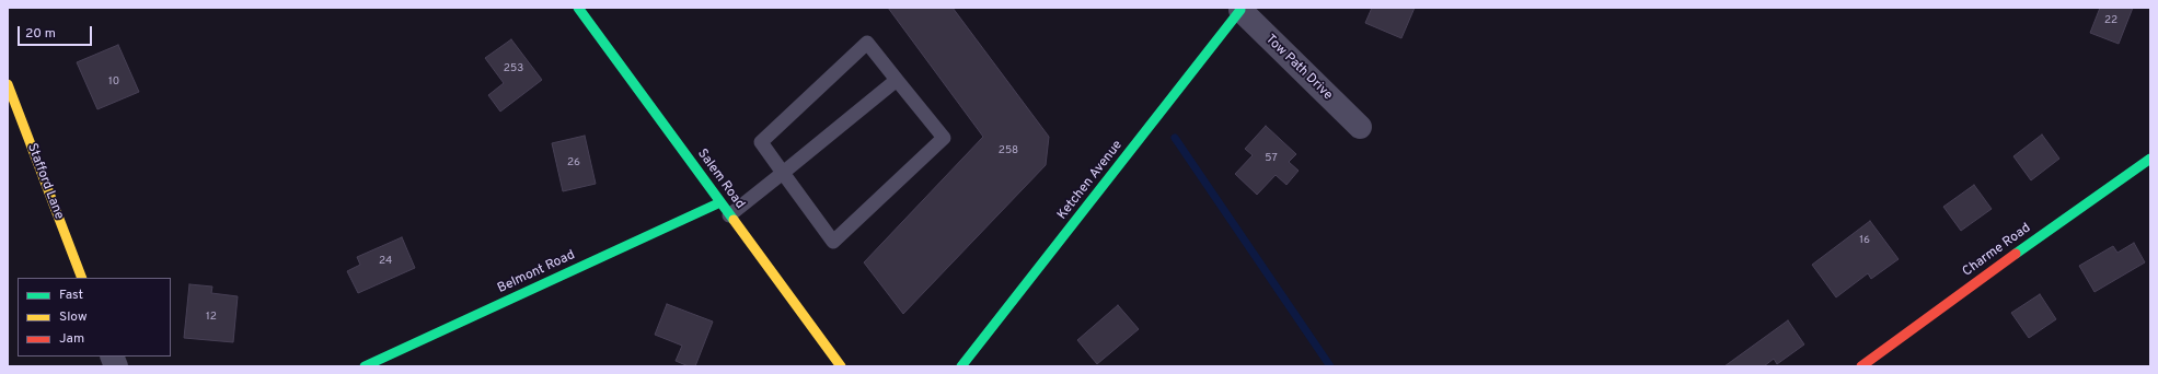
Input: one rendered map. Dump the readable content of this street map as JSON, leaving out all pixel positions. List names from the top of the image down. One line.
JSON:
{"streets":{"street":["Tow Path Drive","Salem Road","Ketchen Avenue","Stafford Lane","Charme Road","Belmont Road"]},"crossings":[["Tow Path Drive","Ketchen Avenue"],["Salem Road","Belmont Road"]],"house_numbers":["22","253","10","258","57","26","16","24","12"],"legend":["Fast","Slow","Jam"],"scale_bar":"20 m"}
